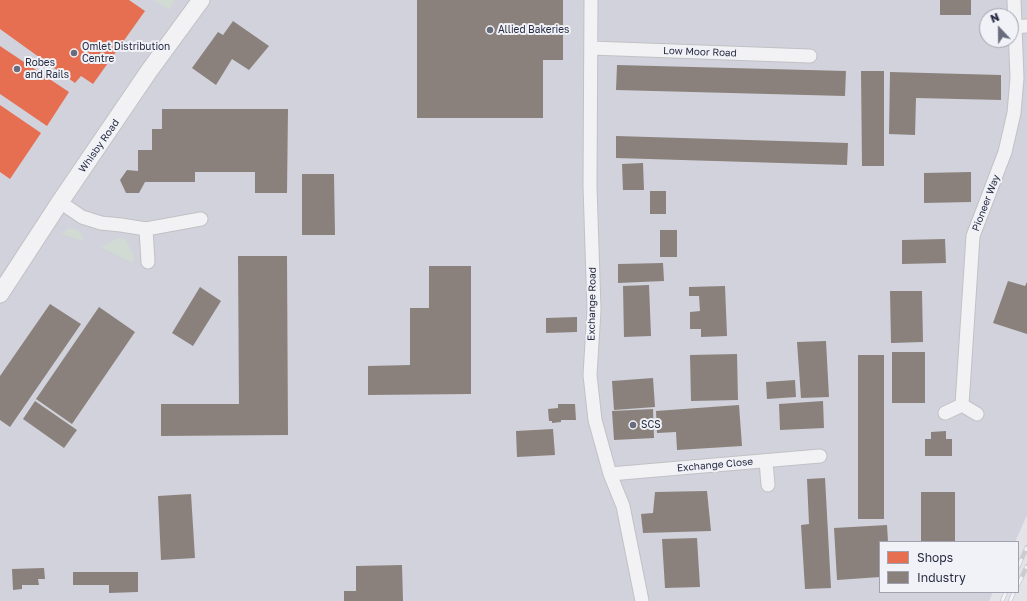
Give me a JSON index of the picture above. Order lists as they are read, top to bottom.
{
  "streets": {
    "street": [
      "Low Moor Road",
      "Whisby Road",
      "Pioneer Way",
      "Exchange Road",
      "Exchange Close"
    ]
  },
  "crossings": [
    ["Low Moor Road", "Exchange Road"],
    ["Exchange Road", "Exchange Close"]
  ],
  "places": [
    "Allied Bakeries",
    "Omlet Distribution Centre",
    "Robes and Rails",
    "SCS"
  ],
  "legend": ["Shops", "Industry"],
  "north": "top"
}
